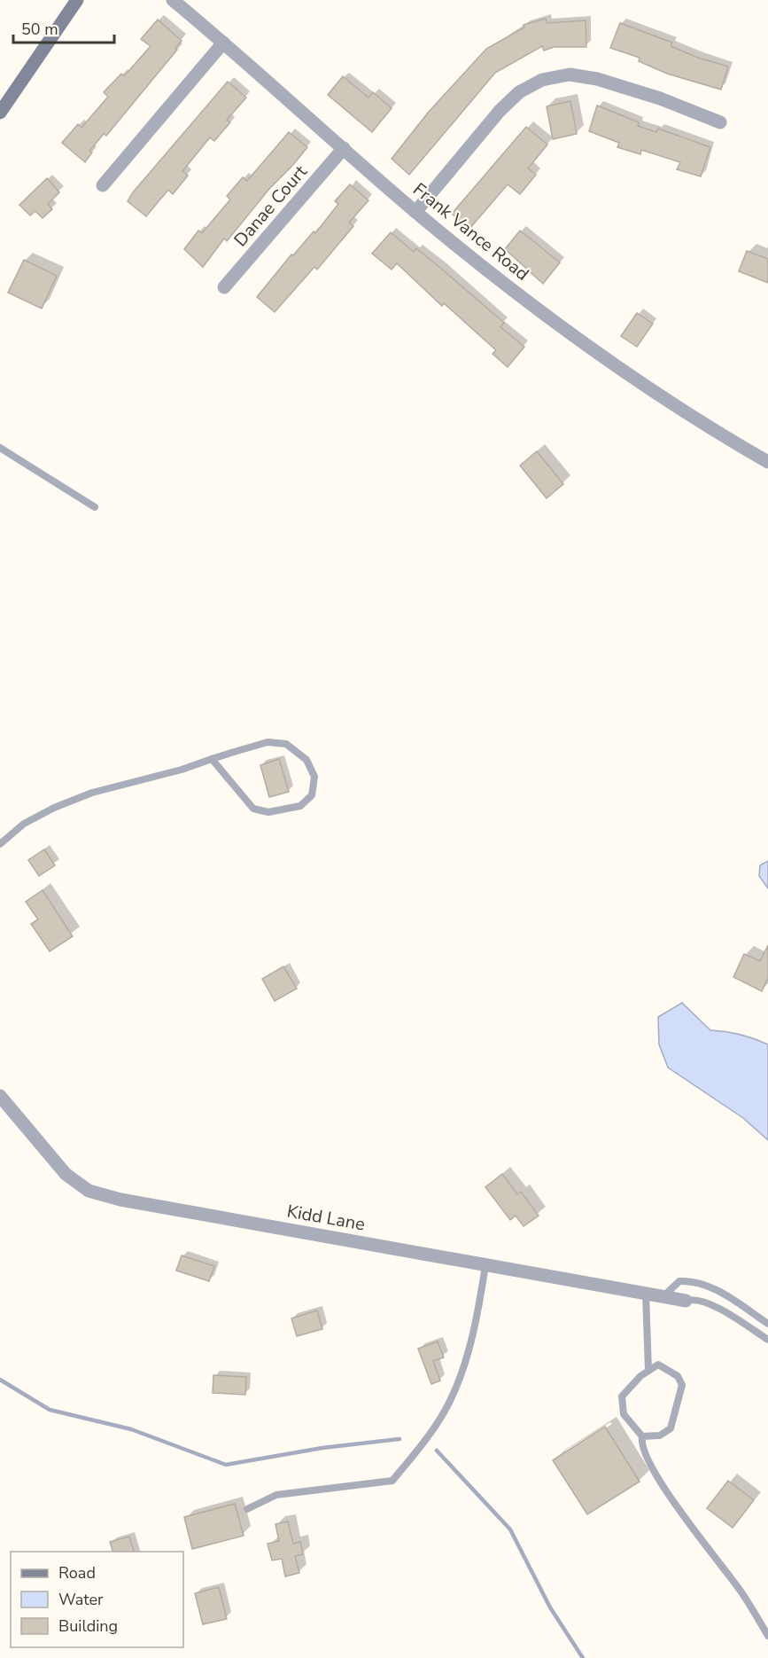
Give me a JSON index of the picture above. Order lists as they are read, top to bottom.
{
  "streets": {
    "street": ["Danae Court", "Frank Vance Road", "Kidd Lane"]
  },
  "crossings": [
    ["Danae Court", "Frank Vance Road"]
  ],
  "legend": ["Road", "Water", "Building"],
  "scale_bar": "50 m"
}
